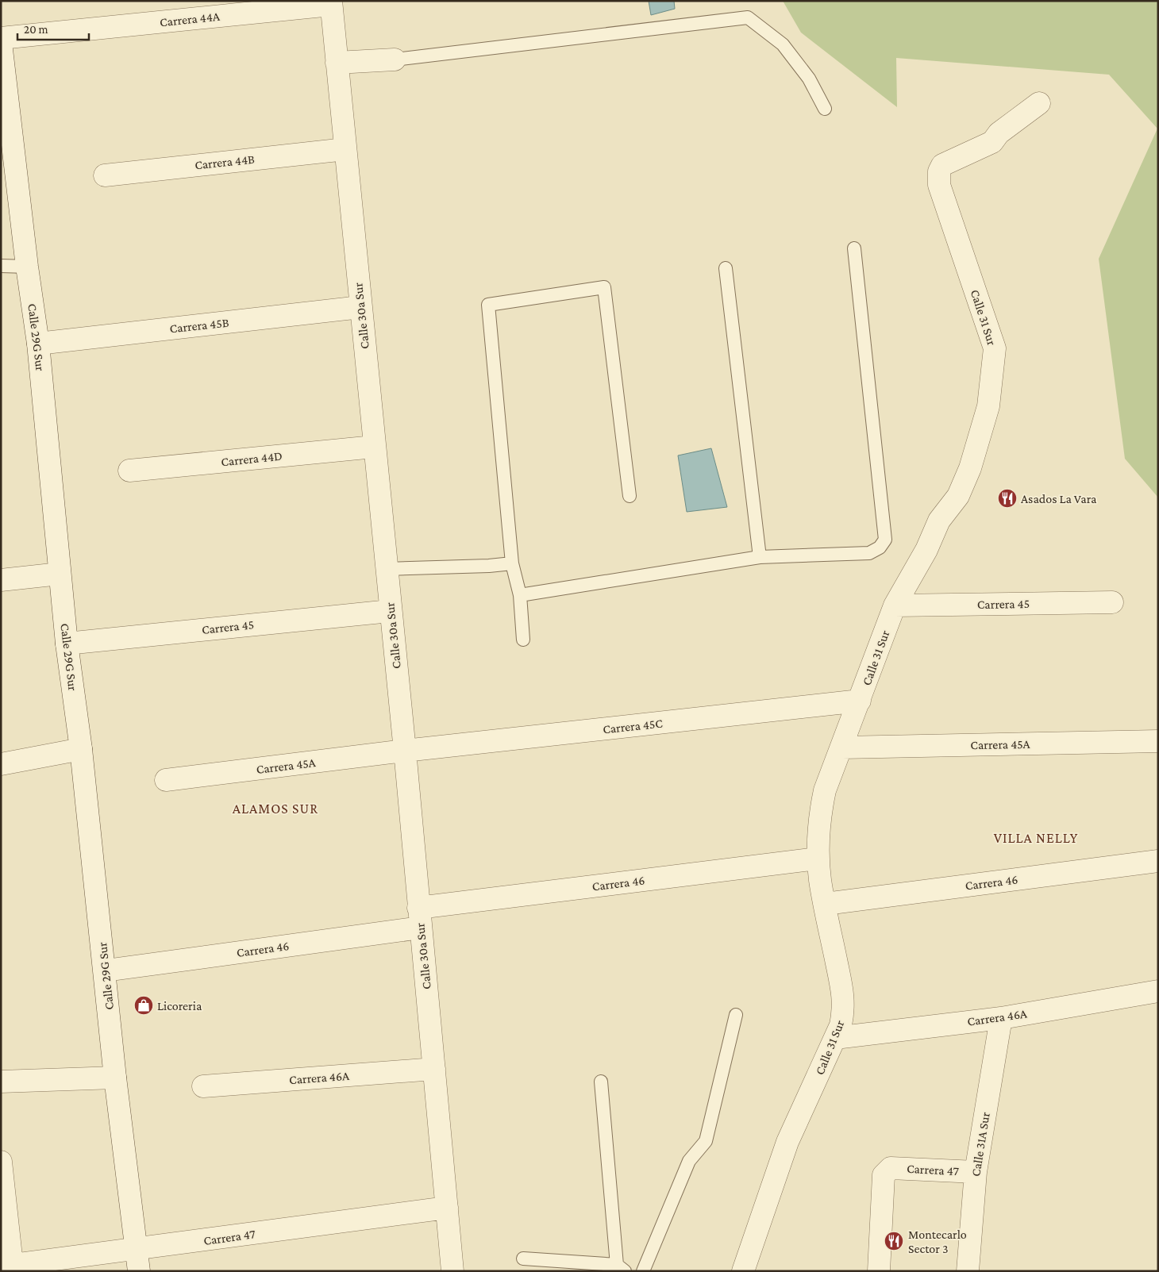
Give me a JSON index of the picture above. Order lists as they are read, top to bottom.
{
  "streets": {
    "street": [
      "Carrera 44A",
      "Carrera 44B",
      "Calle 30a Sur",
      "Calle 31 Sur",
      "Carrera 45B",
      "Calle 29G Sur",
      "Carrera 44D",
      "Carrera 45",
      "Carrera 45C",
      "Carrera 45A",
      "Carrera 46",
      "Carrera 46A",
      "Calle 31A Sur",
      "Carrera 47"
    ]
  },
  "crossings": [
    ["Carrera 44A", "Calle 30a Sur"],
    ["Carrera 44B", "Calle 30a Sur"],
    ["Calle 30a Sur", "Carrera 45B"],
    ["Calle 30a Sur", "Carrera 44D"],
    ["Calle 30a Sur", "Carrera 45"],
    ["Calle 30a Sur", "Carrera 45C"],
    ["Calle 30a Sur", "Carrera 45A"],
    ["Calle 30a Sur", "Carrera 46"],
    ["Calle 30a Sur", "Carrera 46A"],
    ["Calle 30a Sur", "Carrera 47"],
    ["Calle 31 Sur", "Carrera 45"],
    ["Calle 31 Sur", "Carrera 45C"],
    ["Calle 31 Sur", "Carrera 45A"],
    ["Calle 31 Sur", "Carrera 46"],
    ["Calle 31 Sur", "Carrera 46A"],
    ["Carrera 45B", "Calle 29G Sur"],
    ["Calle 29G Sur", "Carrera 45"],
    ["Calle 29G Sur", "Carrera 46"],
    ["Calle 29G Sur", "Carrera 47"],
    ["Carrera 45C", "Carrera 45A"],
    ["Carrera 46A", "Calle 31A Sur"],
    ["Calle 31A Sur", "Carrera 47"]
  ],
  "districts": ["ALAMOS SUR", "VILLA NELLY"],
  "places": {
    "restaurant": ["Asados La Vara", "Montecarlo Sector 3"],
    "shop": ["Licoreria"]
  },
  "scale_bar": "20 m"
}
